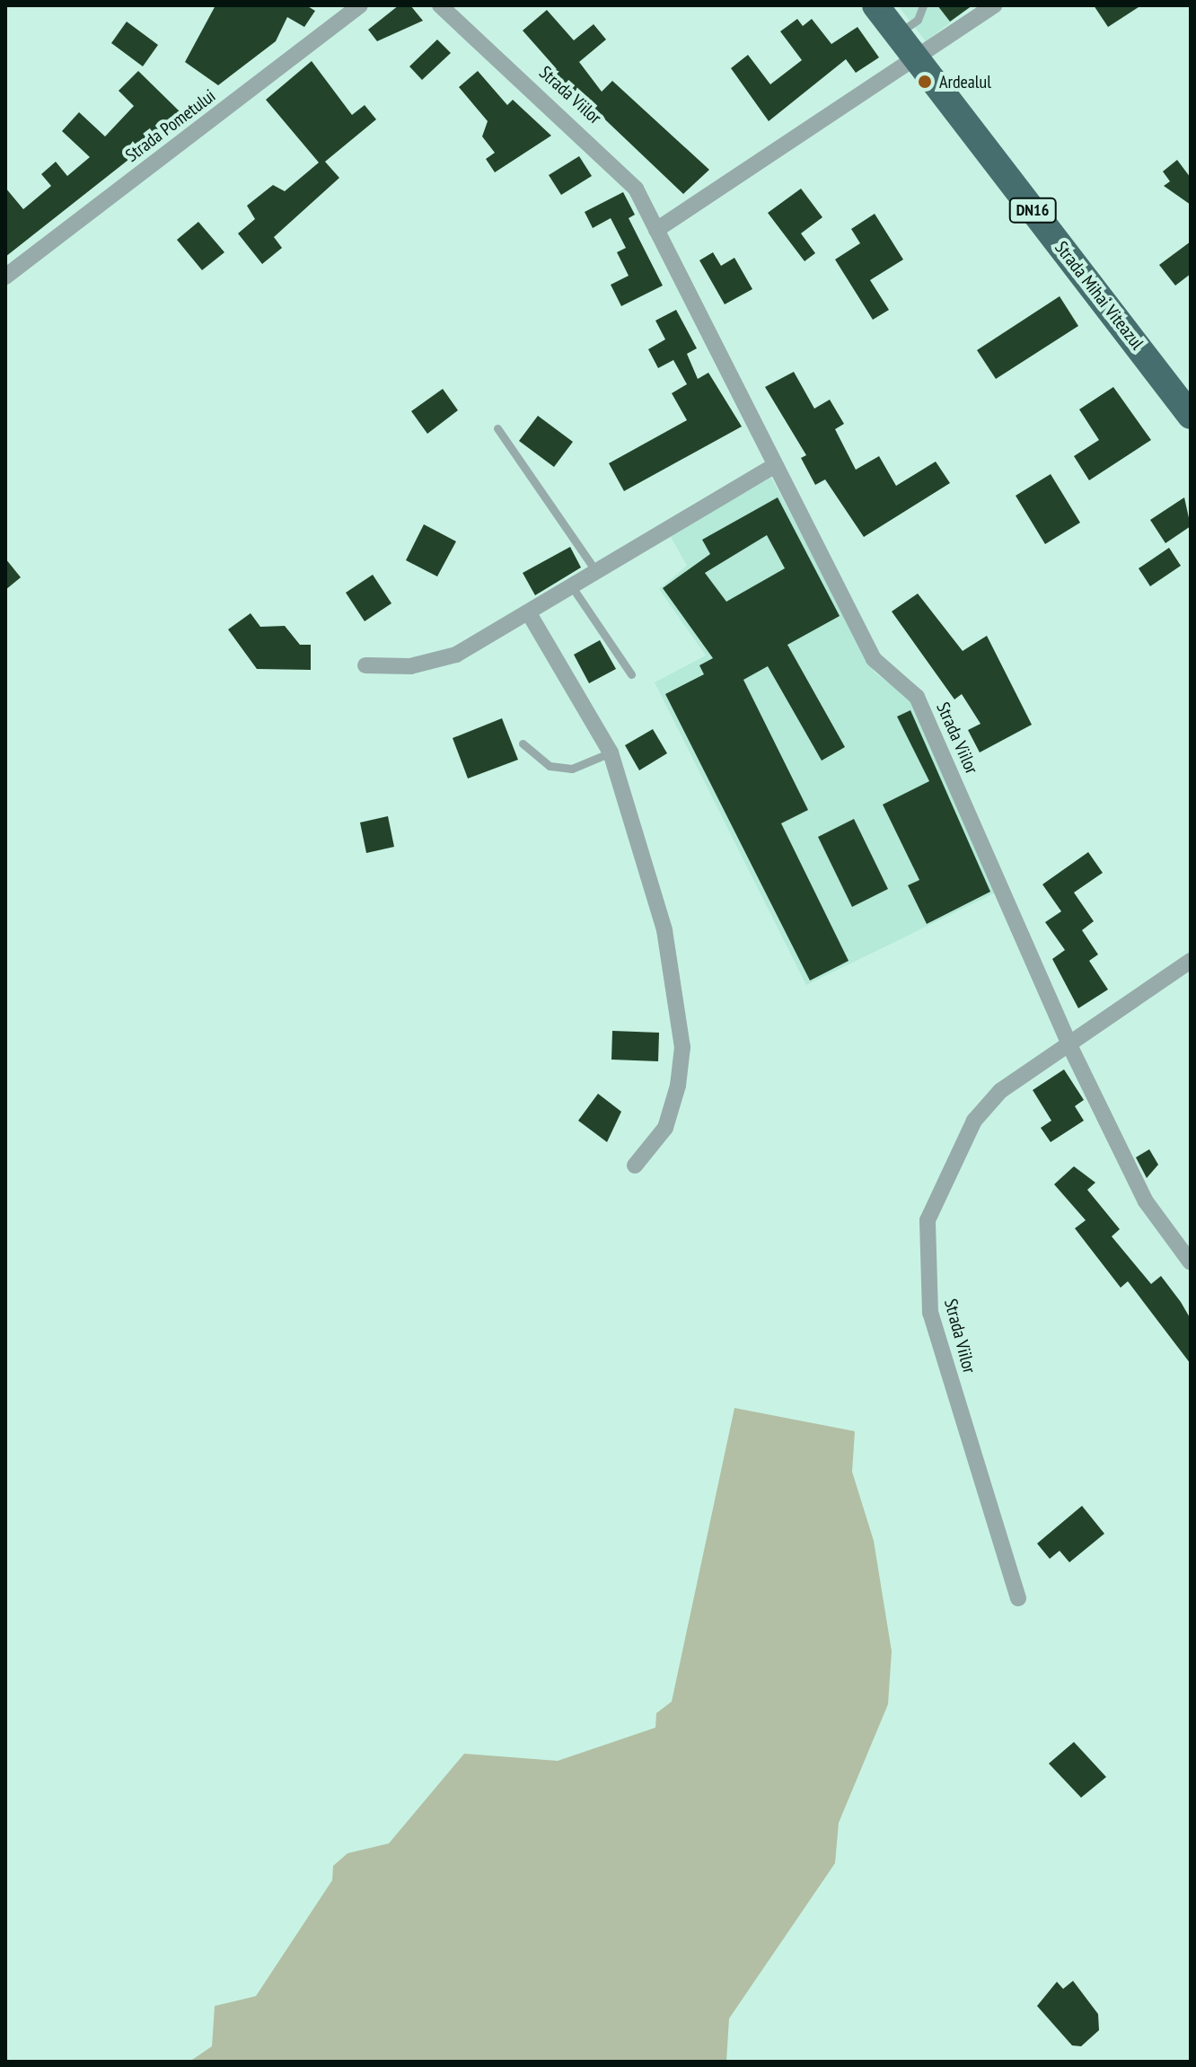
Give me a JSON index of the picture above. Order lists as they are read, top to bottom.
{
  "streets": {
    "highway": ["DN16", "Strada Mihai Viteazul"],
    "street": ["Strada Viilor", "Strada Pometului"]
  },
  "places": ["Ardealul"]
}
